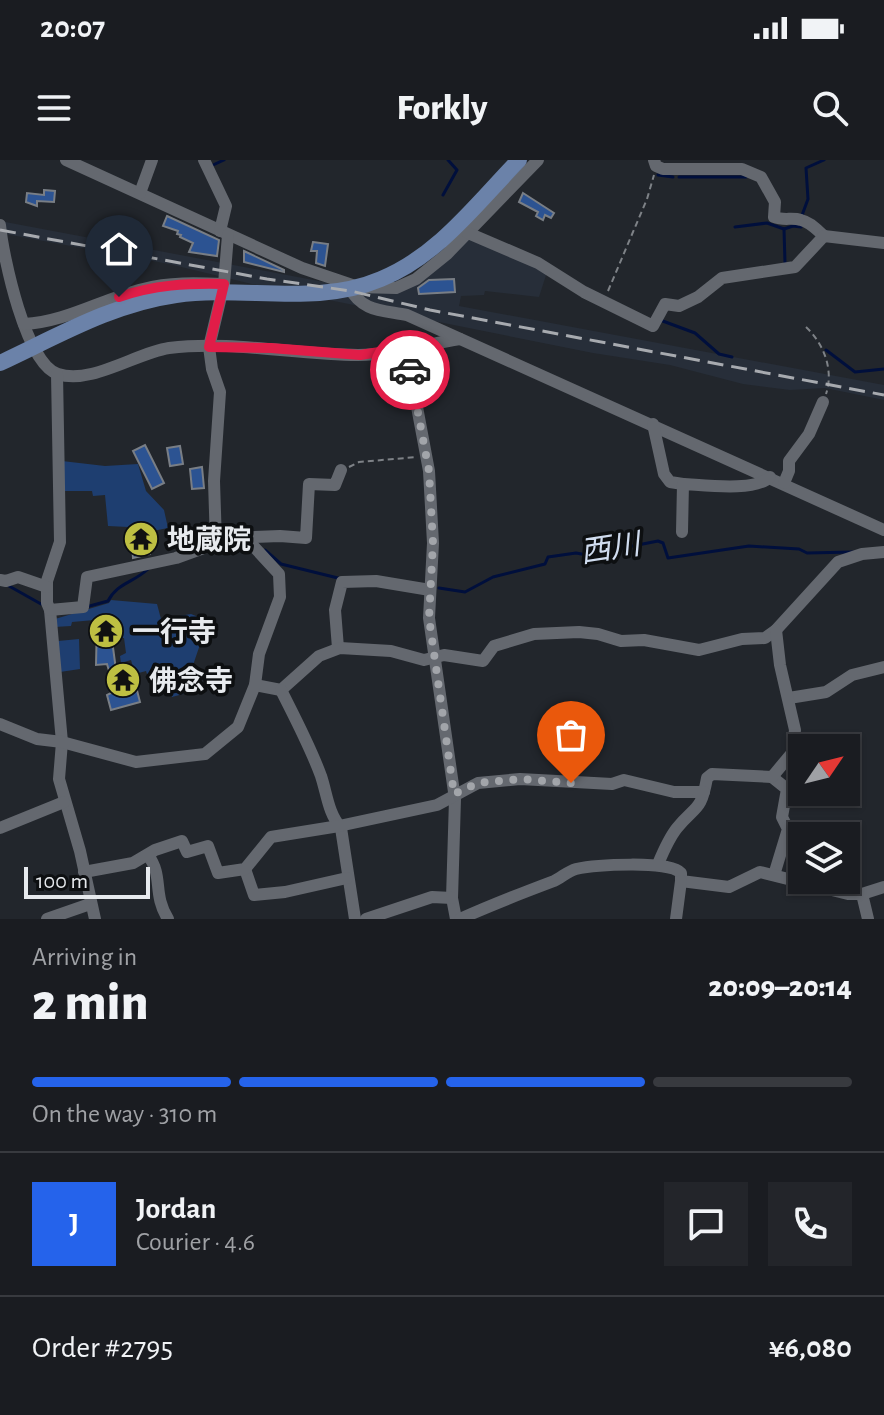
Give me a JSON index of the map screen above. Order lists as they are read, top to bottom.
{
  "water": ["西川"],
  "places": {
    "temple": ["地蔵院", "一行寺", "佛念寺"]
  },
  "scale_bar": "100 m",
  "north": "top right",
  "page": {
    "status": "20:07",
    "header": "Forkly",
    "scale": "100 m",
    "heading": ["2 min", "Arriving in", "20:09–20:14"],
    "panel": [
      "Jordan",
      "Courier · 4.6",
      "Order #2795",
      "¥6,080"
    ],
    "bar": "On the way · 310 m",
    "round": "J"
  }
}
